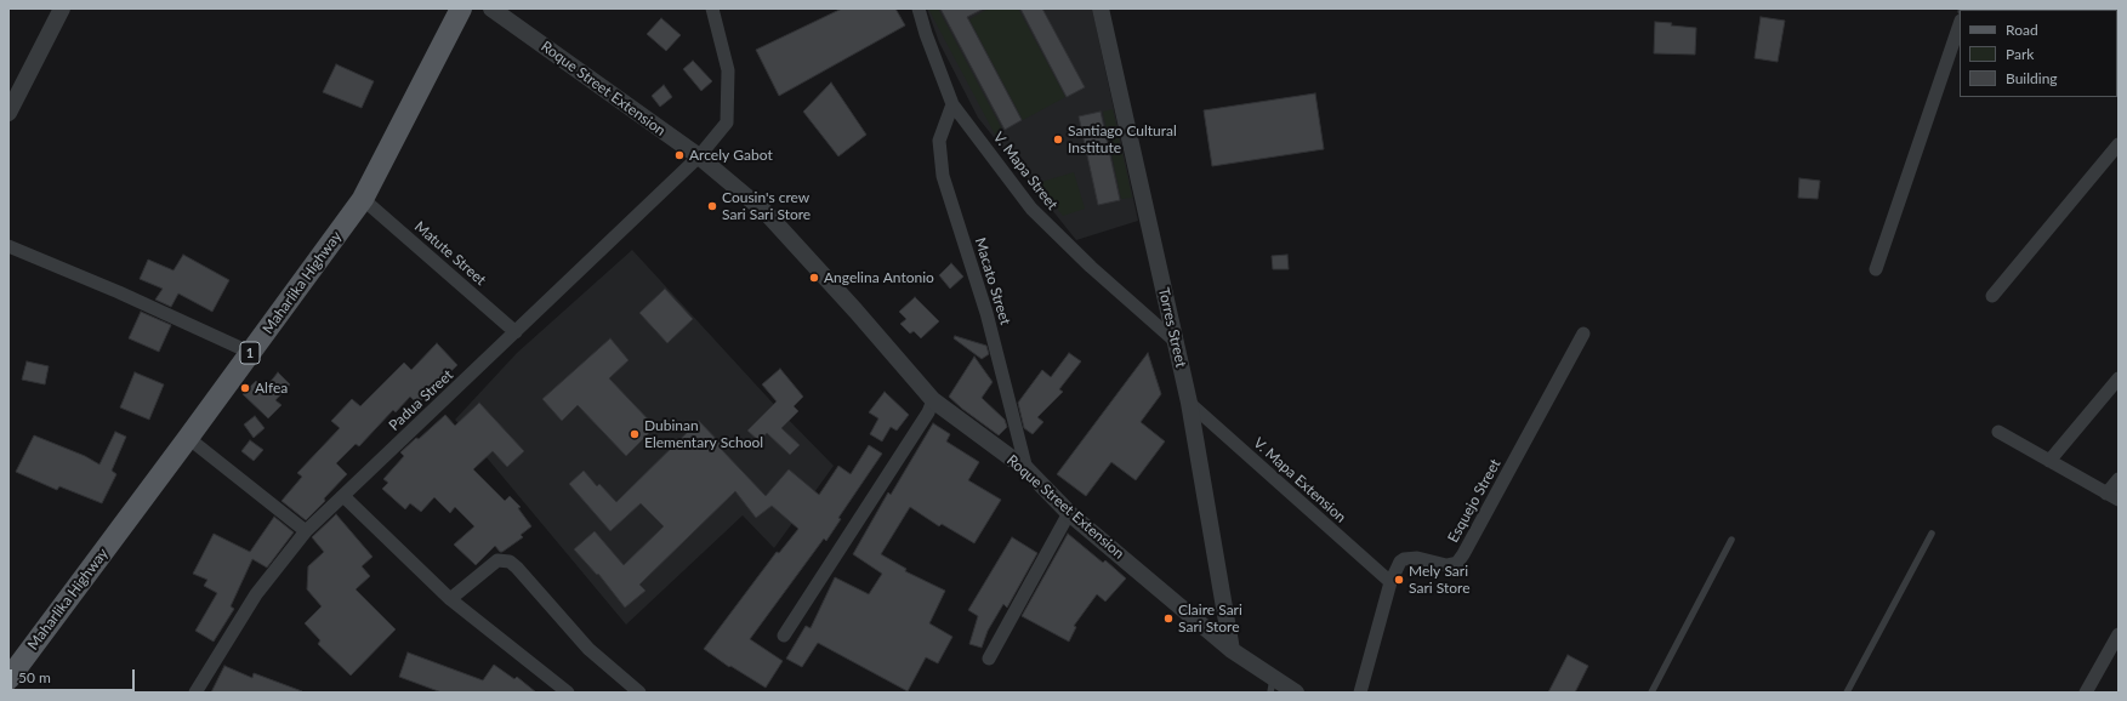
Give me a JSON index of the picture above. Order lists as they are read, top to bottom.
{
  "streets": {
    "main road": ["Maharlika Highway", "1"],
    "street": [
      "Roque Street Extension",
      "V. Mapa Street",
      "Matute Street",
      "Macato Street",
      "Torres Street",
      "Padua Street",
      "V. Mapa Extension",
      "Esquejo Street"
    ]
  },
  "crossings": [
    ["Roque Street Extension", "Macato Street"],
    ["Roque Street Extension", "Torres Street"],
    ["Roque Street Extension", "Padua Street"],
    ["V. Mapa Street", "Macato Street"],
    ["V. Mapa Street", "Torres Street"],
    ["Matute Street", "Maharlika Highway"],
    ["Matute Street", "Padua Street"],
    ["Torres Street", "V. Mapa Extension"],
    ["V. Mapa Extension", "Esquejo Street"]
  ],
  "places": [
    "Santiago Cultural Institute",
    "Arcely Gabot",
    "Cousin's crew Sari Sari Store",
    "Angelina Antonio",
    "Alfea",
    "Dubinan Elementary School",
    "Mely Sari Sari Store",
    "Claire Sari Sari Store"
  ],
  "legend": ["Road", "Park", "Building"],
  "scale_bar": "50 m"
}
